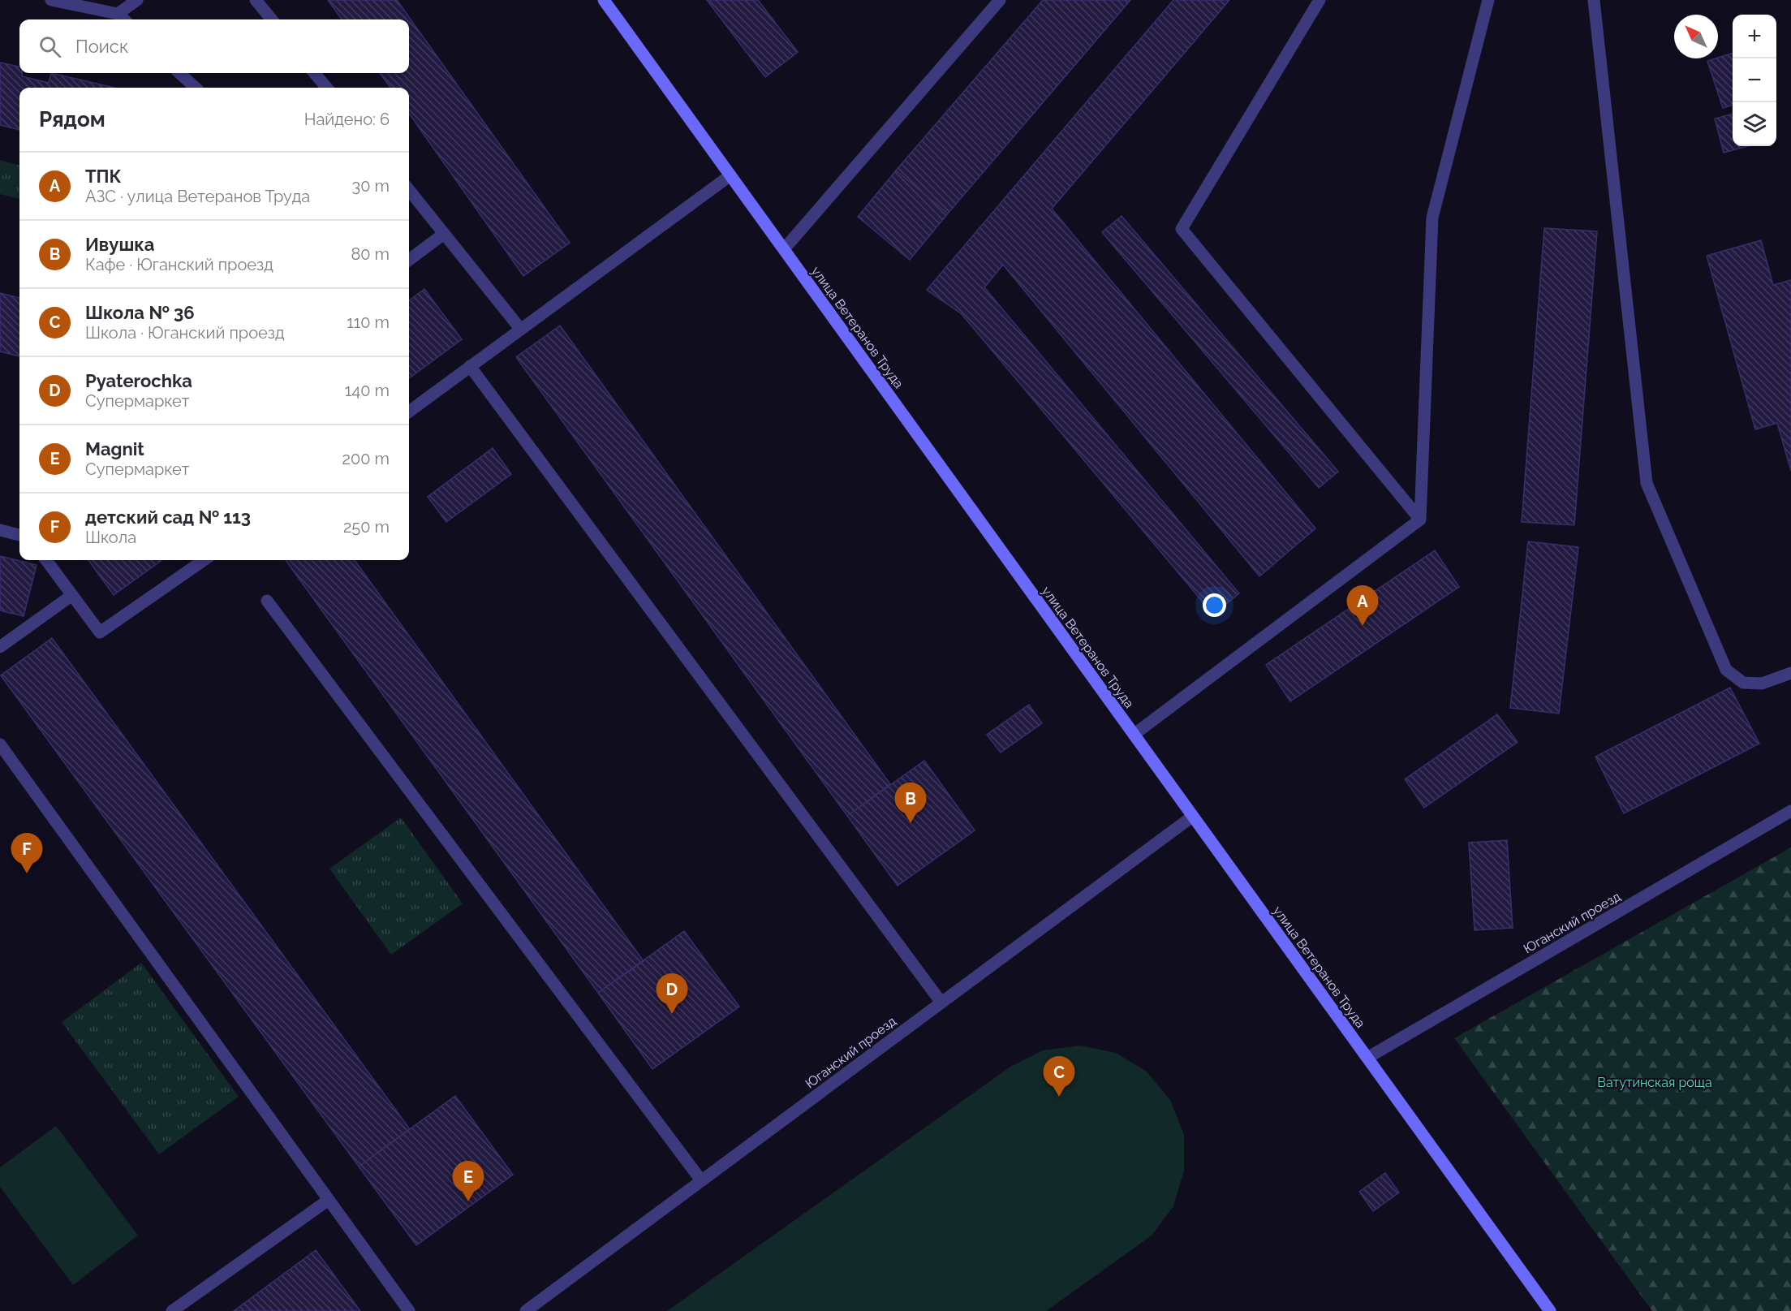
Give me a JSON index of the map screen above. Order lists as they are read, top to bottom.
{
  "streets": {
    "main road": ["улица Ветеранов Труда"],
    "street": ["Юганский проезд"]
  },
  "crossings": [
    ["улица Ветеранов Труда", "Юганский проезд"]
  ],
  "parks": ["Ватутинская роща"],
  "north": "top left",
  "page": {
    "map_buttons": ["+", "−"],
    "search": "Поиск",
    "heading": ["Рядом", "Найдено: 6"],
    "list": [
      {
        "mark": "A",
        "name": "ТПК",
        "note": "АЗС · улица Ветеранов Труда",
        "value": "30 m"
      },
      {
        "mark": "B",
        "name": "Ивушка",
        "note": "Кафе · Юганский проезд",
        "value": "80 m"
      },
      {
        "mark": "C",
        "name": "Школа № 36",
        "note": "Школа · Юганский проезд",
        "value": "110 m"
      },
      {
        "mark": "D",
        "name": "Pyaterochka",
        "note": "Супермаркет",
        "value": "140 m"
      },
      {
        "mark": "E",
        "name": "Magnit",
        "note": "Супермаркет",
        "value": "200 m"
      },
      {
        "mark": "F",
        "name": "детский сад № 113",
        "note": "Школа",
        "value": "250 m"
      }
    ],
    "pins": [
      "A",
      "B",
      "F",
      "D",
      "C",
      "E"
    ]
  }
}
